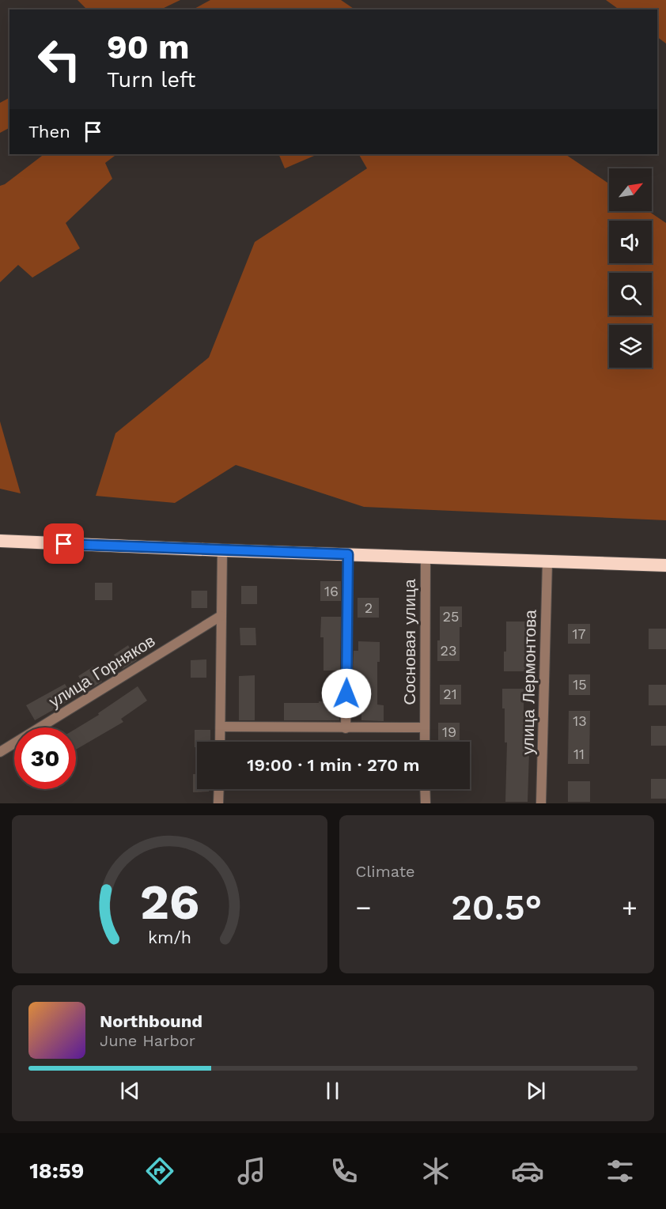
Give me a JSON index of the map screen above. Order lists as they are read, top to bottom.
{
  "streets": {
    "street": ["Сосновая улица", "улица Горняков", "улица Лермонтова"]
  },
  "house_numbers": [
    "16",
    "2",
    "25",
    "17",
    "23",
    "15",
    "21",
    "13",
    "19",
    "11"
  ],
  "north": "top right",
  "page": {
    "turn": ["90 m", "Turn left"],
    "then": "Then",
    "limit": "30",
    "trip": "19:00 · 1 min · 270 m",
    "tile": "Climate",
    "heat": ["−", "20.5°", "+"],
    "song": ["Northbound", "June Harbor"],
    "tabs": "18:59",
    "gauge": ["26", "km/h"]
  }
}
